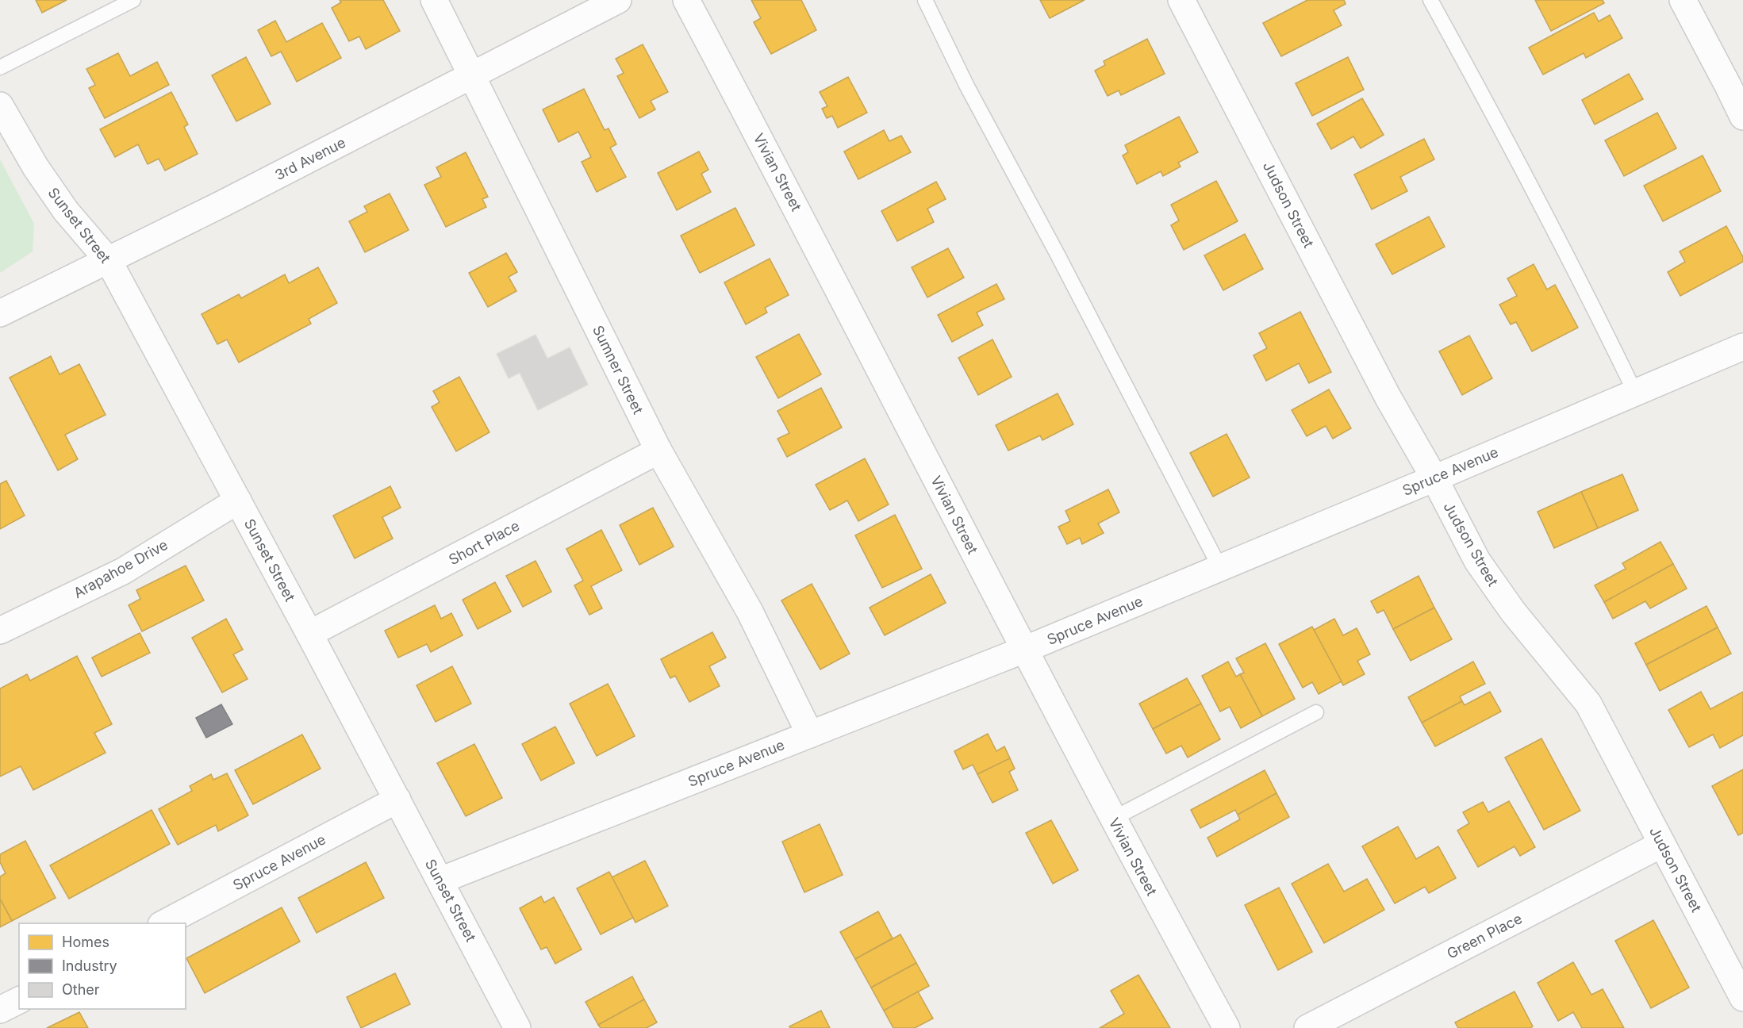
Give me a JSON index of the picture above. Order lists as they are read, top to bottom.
{
  "streets": {
    "street": [
      "3rd Avenue",
      "Vivian Street",
      "Judson Street",
      "Sunset Street",
      "Sumner Street",
      "Spruce Avenue",
      "Short Place",
      "Arapahoe Drive",
      "Green Place"
    ]
  },
  "crossings": [
    ["3rd Avenue", "Sunset Street"],
    ["3rd Avenue", "Sumner Street"],
    ["Vivian Street", "Spruce Avenue"],
    ["Judson Street", "Spruce Avenue"],
    ["Judson Street", "Green Place"],
    ["Sunset Street", "Spruce Avenue"],
    ["Sunset Street", "Short Place"],
    ["Sunset Street", "Arapahoe Drive"],
    ["Sumner Street", "Spruce Avenue"],
    ["Sumner Street", "Short Place"]
  ],
  "legend": ["Homes", "Industry", "Other"]
}
